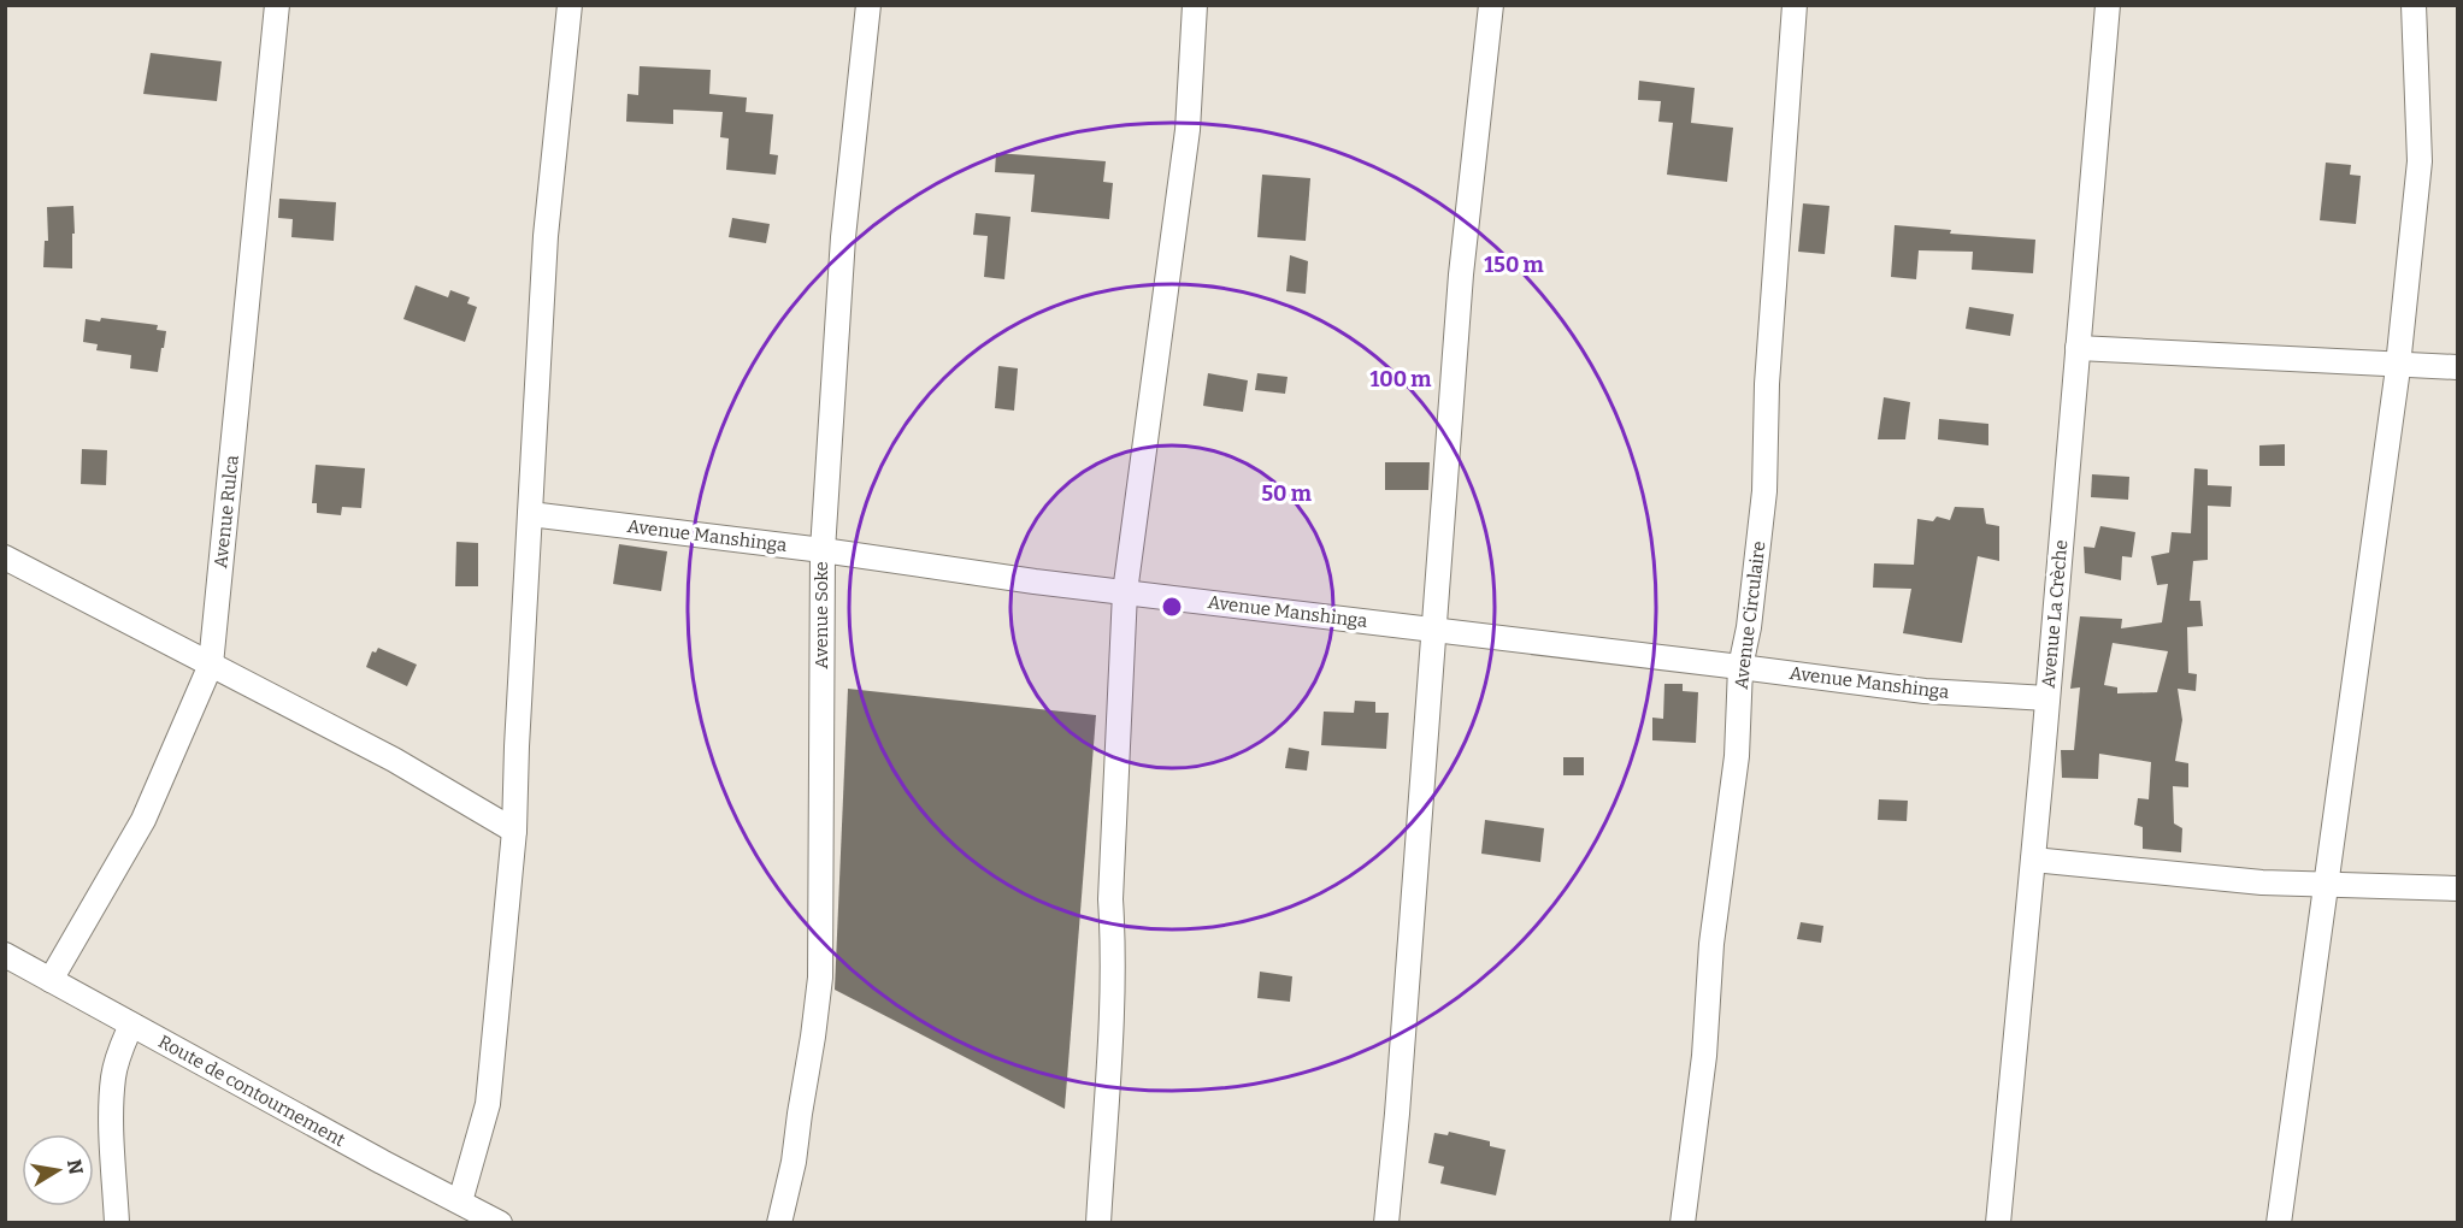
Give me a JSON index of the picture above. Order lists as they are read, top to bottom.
{
  "streets": {
    "street": [
      "Avenue Rulca",
      "Avenue Manshinga",
      "Avenue La Crèche",
      "Avenue Soke",
      "Avenue Circulaire",
      "Route de contournement"
    ]
  },
  "crossings": [
    ["Avenue Rulca", "Route de contournement"],
    ["Avenue Manshinga", "Avenue La Crèche"],
    ["Avenue Manshinga", "Avenue Soke"],
    ["Avenue Manshinga", "Avenue Circulaire"]
  ],
  "north": "right",
  "rings": ["150 m", "100 m", "50 m"]
}
